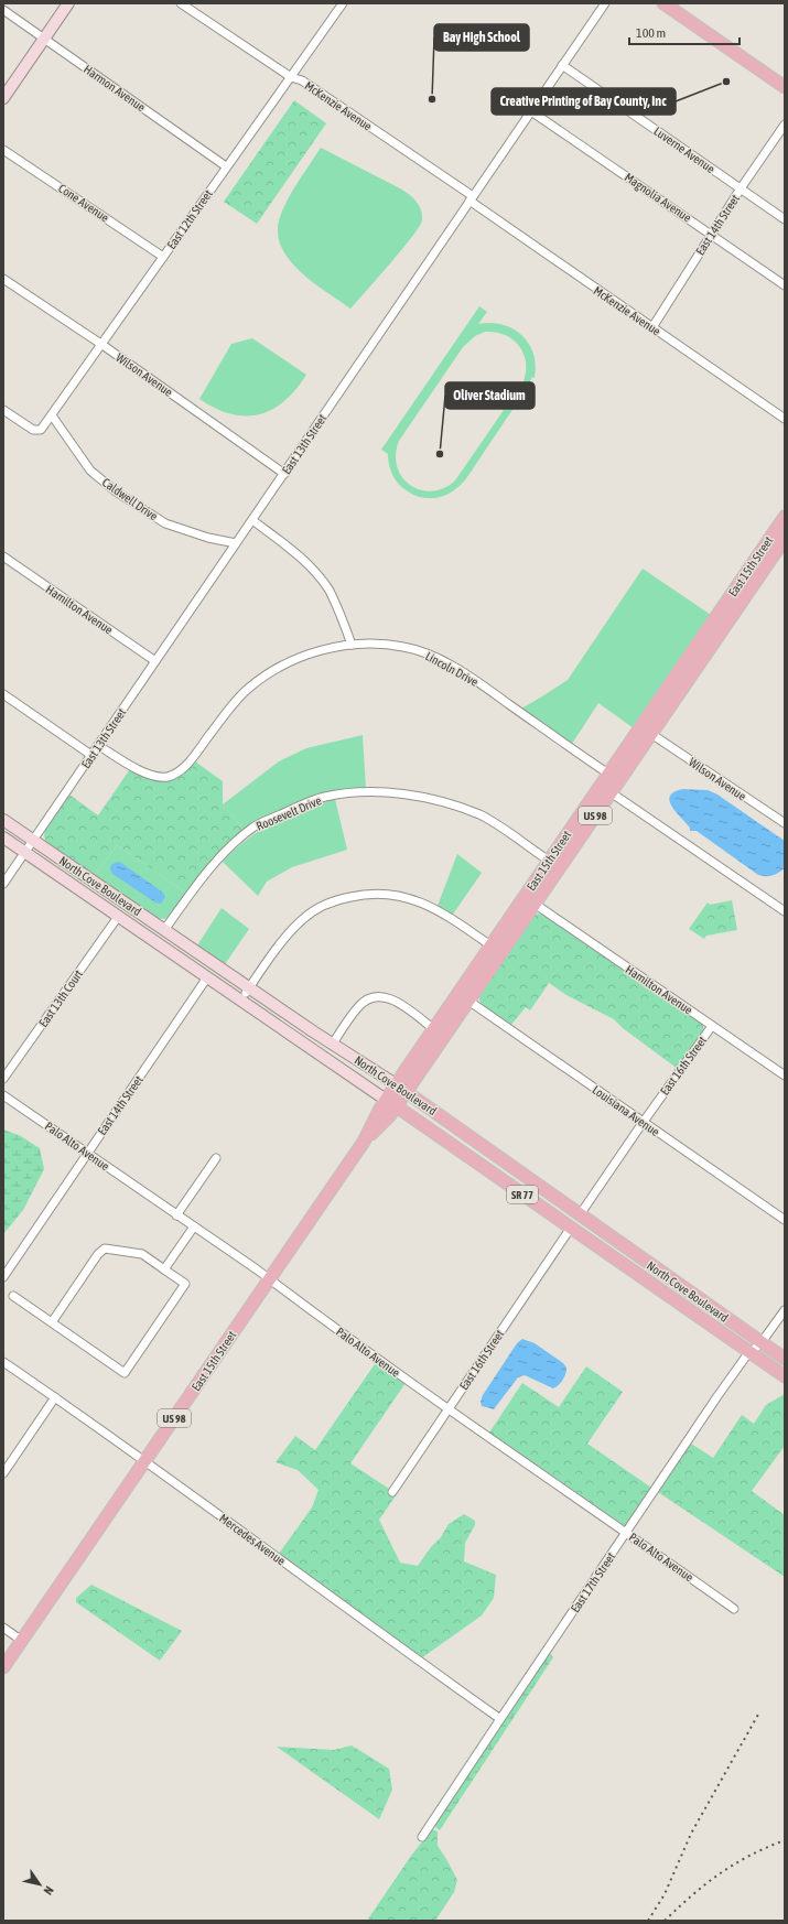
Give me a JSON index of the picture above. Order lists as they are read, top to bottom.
{
  "streets": {
    "main road": [
      "East 15th Street",
      "US 98",
      "North Cove Boulevard",
      "SR 77"
    ],
    "street": [
      "Harmon Avenue",
      "McKenzie Avenue",
      "Luverne Avenue",
      "Magnolia Avenue",
      "Cone Avenue",
      "East 12th Street",
      "East 14th Street",
      "Wilson Avenue",
      "East 13th Street",
      "Caldwell Drive",
      "Hamilton Avenue",
      "Lincoln Drive",
      "Roosevelt Drive",
      "East 13th Court",
      "East 16th Street",
      "Louisiana Avenue",
      "Palo Alto Avenue",
      "Mercedes Avenue",
      "East 17th Street"
    ]
  },
  "crossings": [
    ["Harmon Avenue", "East 12th Street"],
    ["McKenzie Avenue", "East 12th Street"],
    ["McKenzie Avenue", "East 14th Street"],
    ["McKenzie Avenue", "East 13th Street"],
    ["Luverne Avenue", "East 14th Street"],
    ["Luverne Avenue", "East 13th Street"],
    ["Magnolia Avenue", "East 14th Street"],
    ["Magnolia Avenue", "East 13th Street"],
    ["Cone Avenue", "East 12th Street"],
    ["East 12th Street", "Wilson Avenue"],
    ["East 12th Street", "Caldwell Drive"],
    ["East 14th Street", "North Cove Boulevard"],
    ["East 14th Street", "Palo Alto Avenue"],
    ["Wilson Avenue", "East 13th Street"],
    ["Wilson Avenue", "East 15th Street"],
    ["East 13th Street", "Caldwell Drive"],
    ["East 13th Street", "Hamilton Avenue"],
    ["East 13th Street", "Lincoln Drive"],
    ["East 13th Street", "North Cove Boulevard"],
    ["East 15th Street", "Hamilton Avenue"],
    ["East 15th Street", "Lincoln Drive"],
    ["East 15th Street", "Roosevelt Drive"],
    ["East 15th Street", "North Cove Boulevard"],
    ["East 15th Street", "Louisiana Avenue"],
    ["East 15th Street", "Palo Alto Avenue"],
    ["East 15th Street", "Mercedes Avenue"],
    ["Hamilton Avenue", "East 16th Street"],
    ["Roosevelt Drive", "North Cove Boulevard"],
    ["North Cove Boulevard", "East 13th Court"],
    ["North Cove Boulevard", "East 16th Street"],
    ["North Cove Boulevard", "East 17th Street"],
    ["East 16th Street", "Louisiana Avenue"],
    ["East 16th Street", "Palo Alto Avenue"],
    ["Palo Alto Avenue", "East 17th Street"],
    ["Mercedes Avenue", "East 17th Street"]
  ],
  "places": ["Creative Printing of Bay County, Inc", "Bay High School", "Oliver Stadium"],
  "scale_bar": "100 m",
  "north": "bottom right"
}
